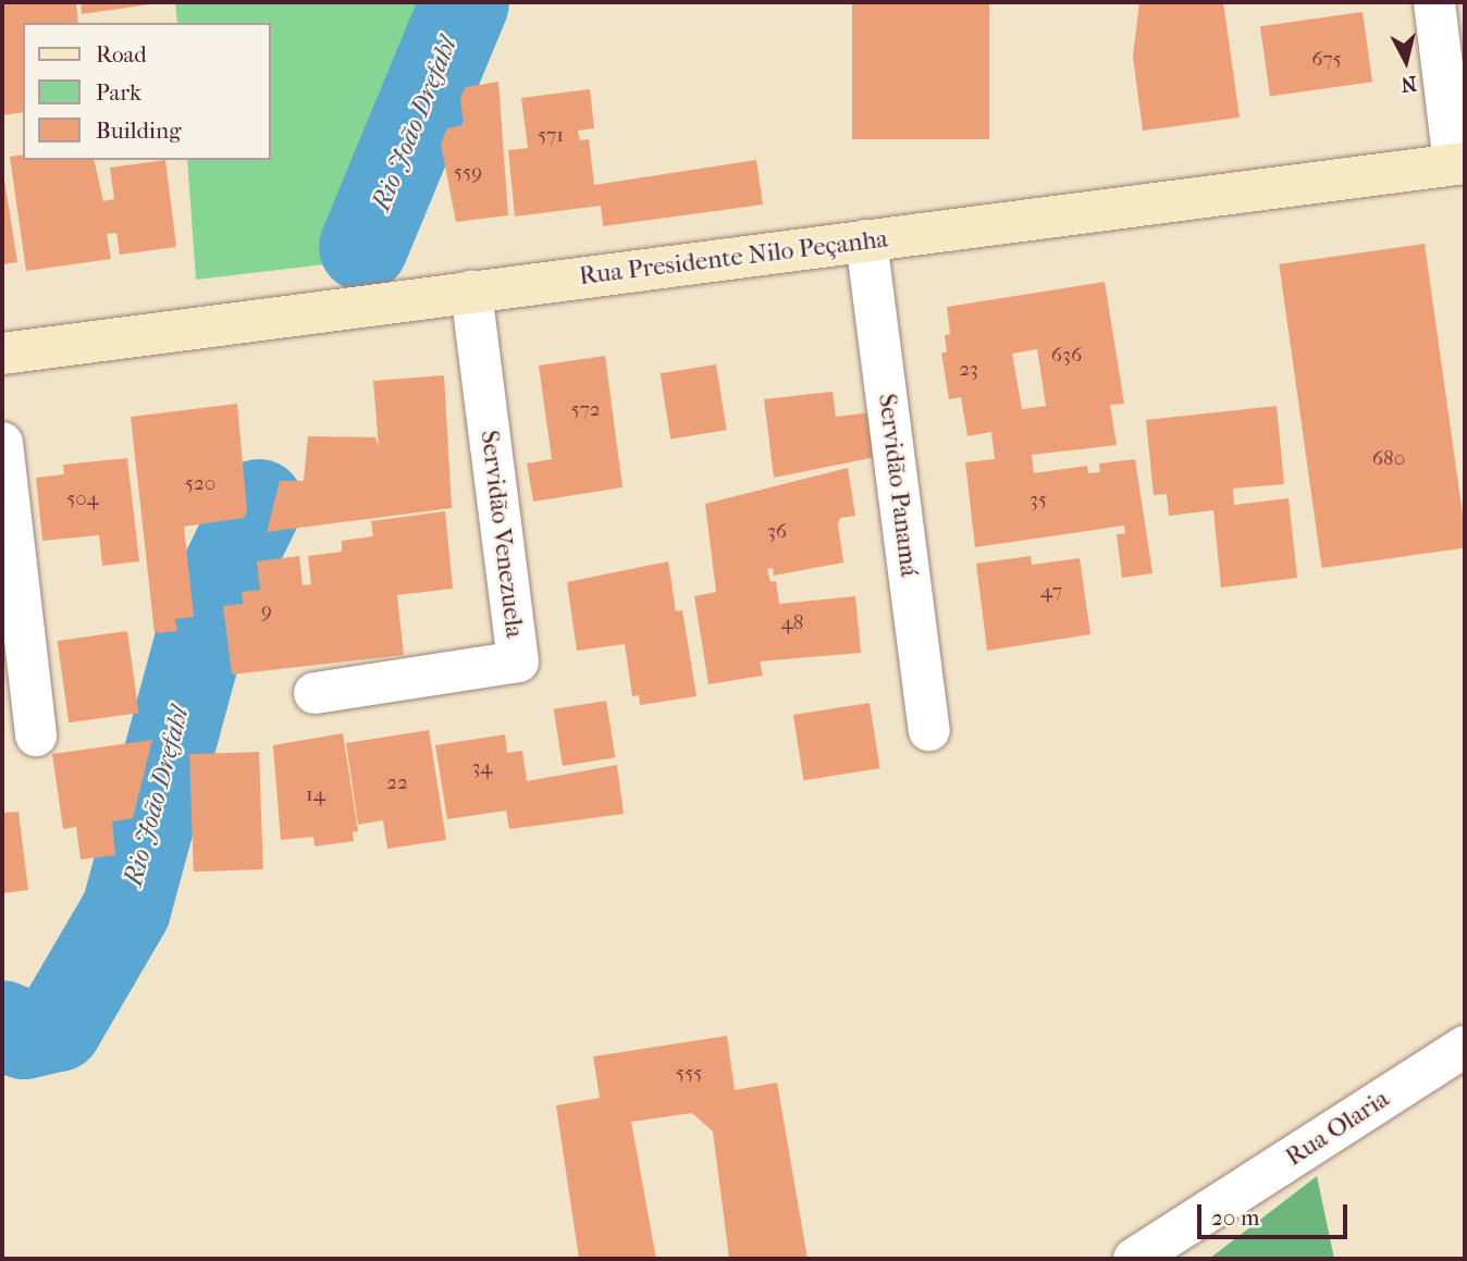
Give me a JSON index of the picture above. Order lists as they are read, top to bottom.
{
  "streets": {
    "street": [
      "Rua Presidente Nilo Peçanha",
      "Servidão Panamá",
      "Servidão Venezuela",
      "Rua Olaria"
    ]
  },
  "crossings": [
    ["Rua Presidente Nilo Peçanha", "Servidão Panamá"],
    ["Rua Presidente Nilo Peçanha", "Servidão Venezuela"]
  ],
  "water": ["Rio João Drefahl"],
  "house_numbers": [
    "675",
    "571",
    "559",
    "636",
    "23",
    "572",
    "680",
    "520",
    "504",
    "35",
    "36",
    "47",
    "9",
    "48",
    "34",
    "22",
    "14",
    "555"
  ],
  "legend": ["Road", "Park", "Building"],
  "scale_bar": "20 m",
  "north": "bottom"
}
